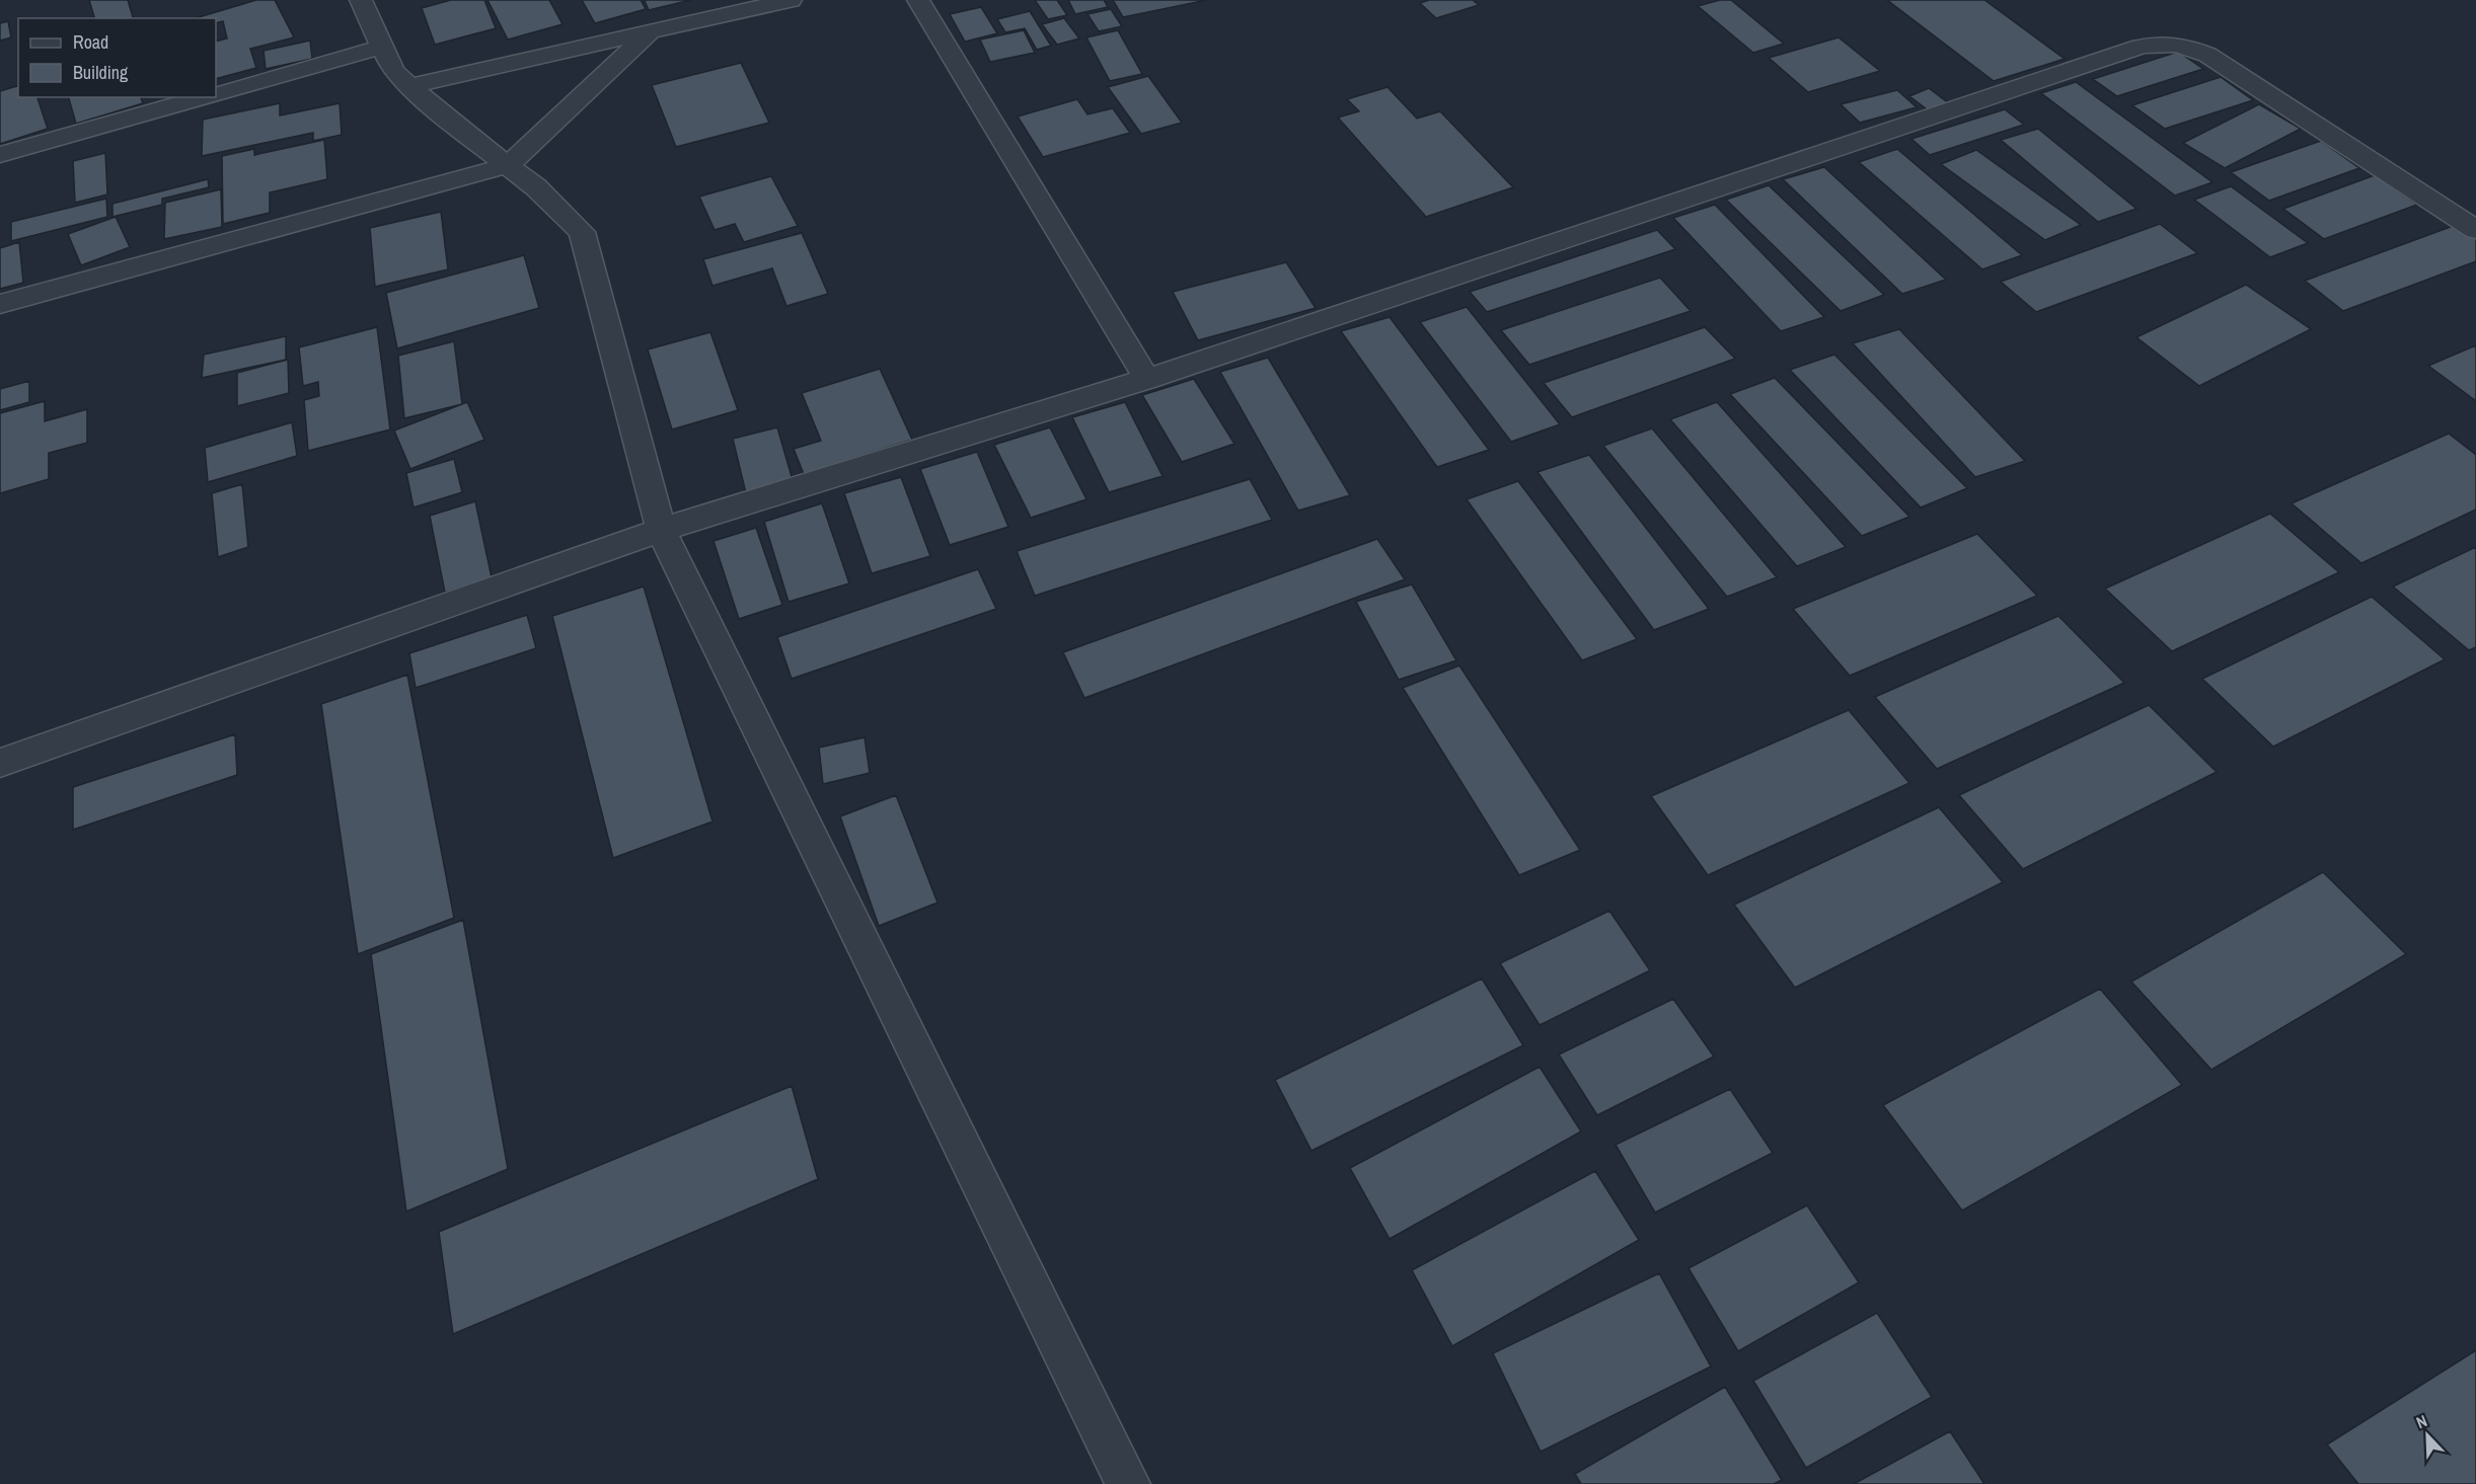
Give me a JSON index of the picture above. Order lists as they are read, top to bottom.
{
  "legend": ["Road", "Building"],
  "north": "top left"
}
